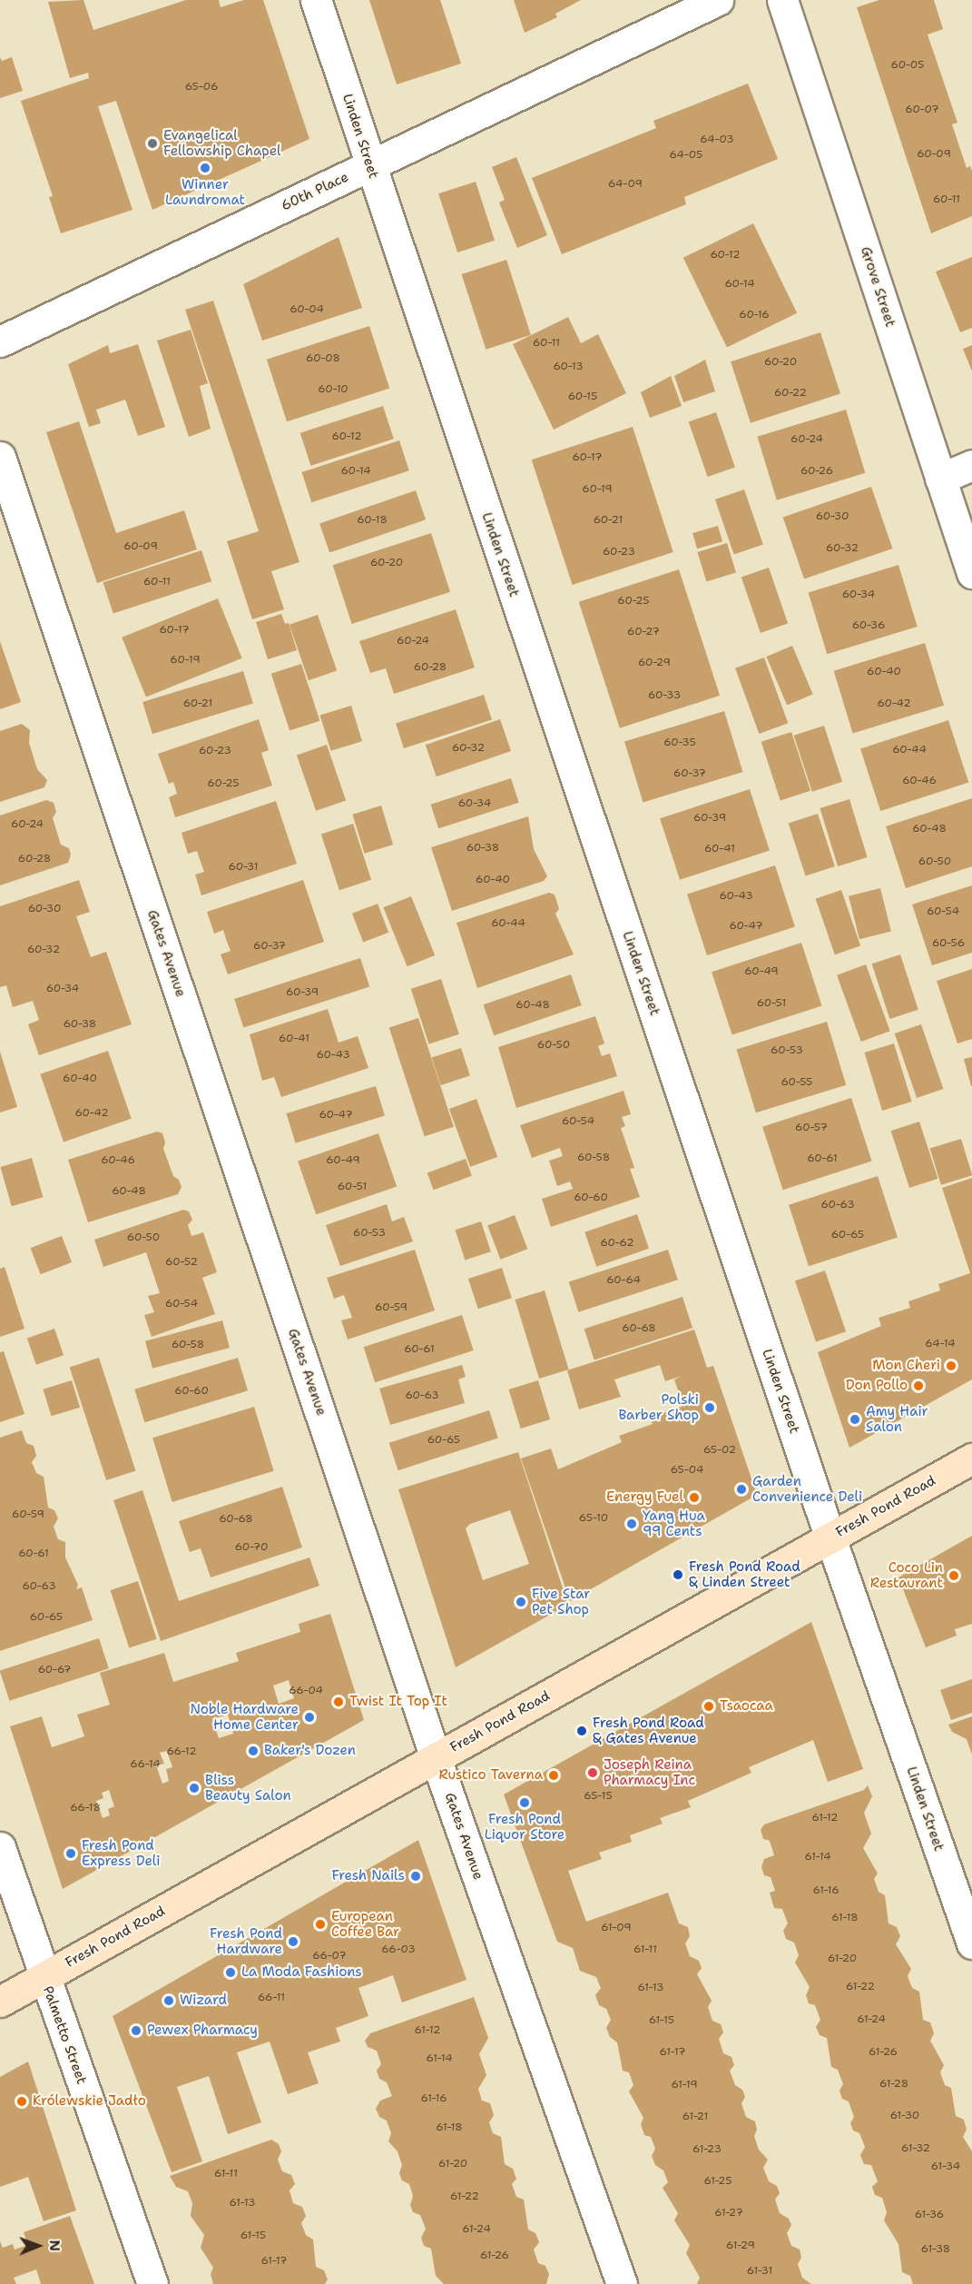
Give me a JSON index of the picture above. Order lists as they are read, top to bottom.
{
  "streets": {
    "main road": ["Fresh Pond Road"],
    "street": [
      "Linden Street",
      "60th Place",
      "Grove Street",
      "Gates Avenue",
      "Palmetto Street"
    ]
  },
  "crossings": [
    ["Linden Street", "60th Place"],
    ["Linden Street", "Fresh Pond Road"],
    ["Gates Avenue", "Fresh Pond Road"],
    ["Fresh Pond Road", "Palmetto Street"]
  ],
  "places": [
    "Evangelical Fellowship Chapel",
    "Winner Laundromat",
    "Mon Cheri",
    "Don Pollo",
    "Polski Barber Shop",
    "Amy Hair Salon",
    "Garden Convenience Deli",
    "Energy Fuel",
    "Yang Hua 99 Cents",
    "Fresh Pond Road & Linden Street",
    "Coco Lin Restaurant",
    "Five Star Pet Shop",
    "Twist It Top It",
    "Tsaocaa",
    "Noble Hardware Home Center",
    "Fresh Pond Road & Gates Avenue",
    "Baker's Dozen",
    "Joseph Reina Pharmacy Inc",
    "Rustico Taverna",
    "Bliss Beauty Salon",
    "Fresh Pond Liquor Store",
    "Fresh Pond Express Deli",
    "Fresh Nails",
    "European Coffee Bar",
    "Fresh Pond Hardware",
    "La Moda Fashions",
    "Wizard",
    "Pewex Pharmacy",
    "Królewskie Jadło"
  ],
  "house_numbers": [
    "60-05",
    "65-06",
    "60-07",
    "64-03",
    "60-09",
    "64-05",
    "64-09",
    "60-11",
    "60-12",
    "60-14",
    "60-04",
    "60-16",
    "60-11",
    "60-08",
    "60-20",
    "60-13",
    "60-10",
    "60-22",
    "60-15",
    "60-12",
    "60-24",
    "60-17",
    "60-14",
    "60-26",
    "60-19",
    "60-30",
    "60-18",
    "60-21",
    "60-09",
    "60-32",
    "60-23",
    "60-20",
    "60-11",
    "60-34",
    "60-25",
    "60-36",
    "60-17",
    "60-27",
    "60-24",
    "60-19",
    "60-29",
    "60-28",
    "60-40",
    "60-33",
    "60-21",
    "60-42",
    "60-35",
    "60-32",
    "60-44",
    "60-23",
    "60-37",
    "60-46",
    "60-25",
    "60-34",
    "60-39",
    "60-24",
    "60-48",
    "60-38",
    "60-41",
    "60-28",
    "60-50",
    "60-31",
    "60-40",
    "60-43",
    "60-30",
    "60-54",
    "60-44",
    "60-47",
    "60-56",
    "60-37",
    "60-32",
    "60-49",
    "60-34",
    "60-39",
    "60-51",
    "60-48",
    "60-38",
    "60-41",
    "60-50",
    "60-53",
    "60-43",
    "60-40",
    "60-55",
    "60-42",
    "60-47",
    "60-54",
    "60-57",
    "60-58",
    "60-61",
    "60-46",
    "60-49",
    "60-51",
    "60-48",
    "60-60",
    "60-63",
    "60-53",
    "60-65",
    "60-50",
    "60-62",
    "60-52",
    "60-64",
    "60-54",
    "60-59",
    "60-68",
    "64-14",
    "60-58",
    "60-61",
    "60-60",
    "60-63",
    "60-65",
    "65-02",
    "65-04",
    "60-59",
    "65-10",
    "60-68",
    "60-70",
    "60-61",
    "60-63",
    "60-65",
    "60-67",
    "66-04",
    "66-12",
    "66-14",
    "65-15",
    "66-18",
    "61-12",
    "61-14",
    "61-16",
    "61-18",
    "61-09",
    "66-03",
    "61-11",
    "66-07",
    "61-20",
    "61-22",
    "61-13",
    "66-11",
    "61-24",
    "61-15",
    "61-12",
    "61-17",
    "61-26",
    "61-14",
    "61-28",
    "61-19",
    "61-16",
    "61-30",
    "61-21",
    "61-18",
    "61-32",
    "61-23",
    "61-20",
    "61-34",
    "61-11",
    "61-25",
    "61-22",
    "61-13",
    "61-27",
    "61-36",
    "61-24",
    "61-15",
    "61-29",
    "61-38",
    "61-26",
    "61-17",
    "61-31"
  ],
  "north": "right"
}
